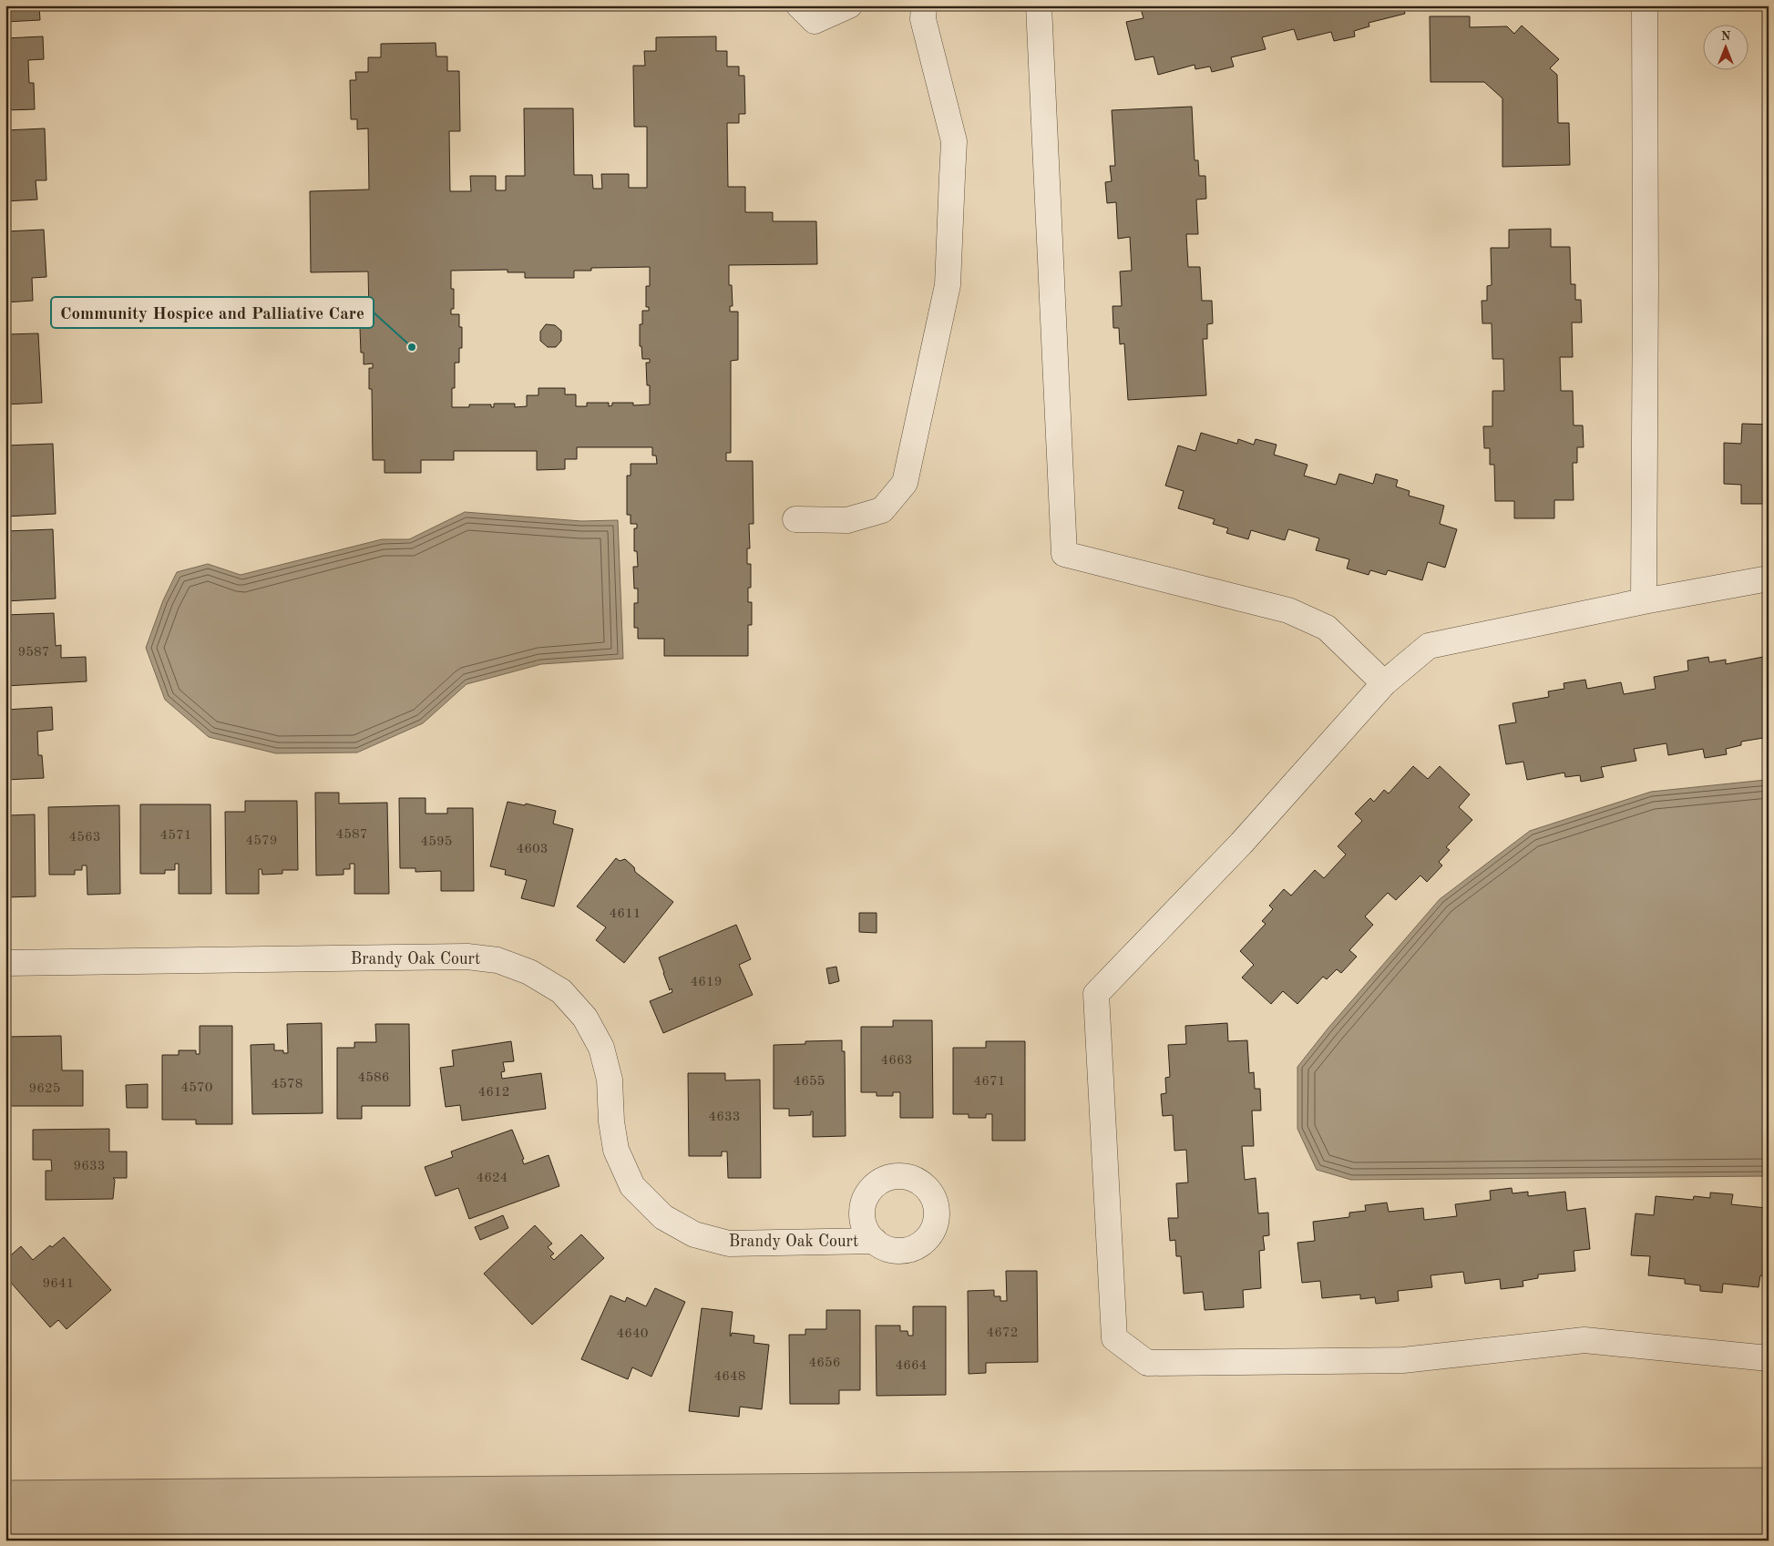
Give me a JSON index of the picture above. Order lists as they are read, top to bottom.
{
  "streets": {
    "street": ["Brandy Oak Court"]
  },
  "places": ["Community Hospice and Palliative Care"],
  "house_numbers": [
    "9587",
    "4587",
    "4571",
    "4563",
    "4579",
    "4595",
    "4603",
    "4611",
    "4619",
    "4663",
    "4586",
    "4655",
    "4671",
    "4578",
    "4570",
    "9625",
    "4612",
    "4633",
    "9633",
    "4624",
    "9641",
    "4672",
    "4640",
    "4656",
    "4664",
    "4648"
  ],
  "north": "top"
}
